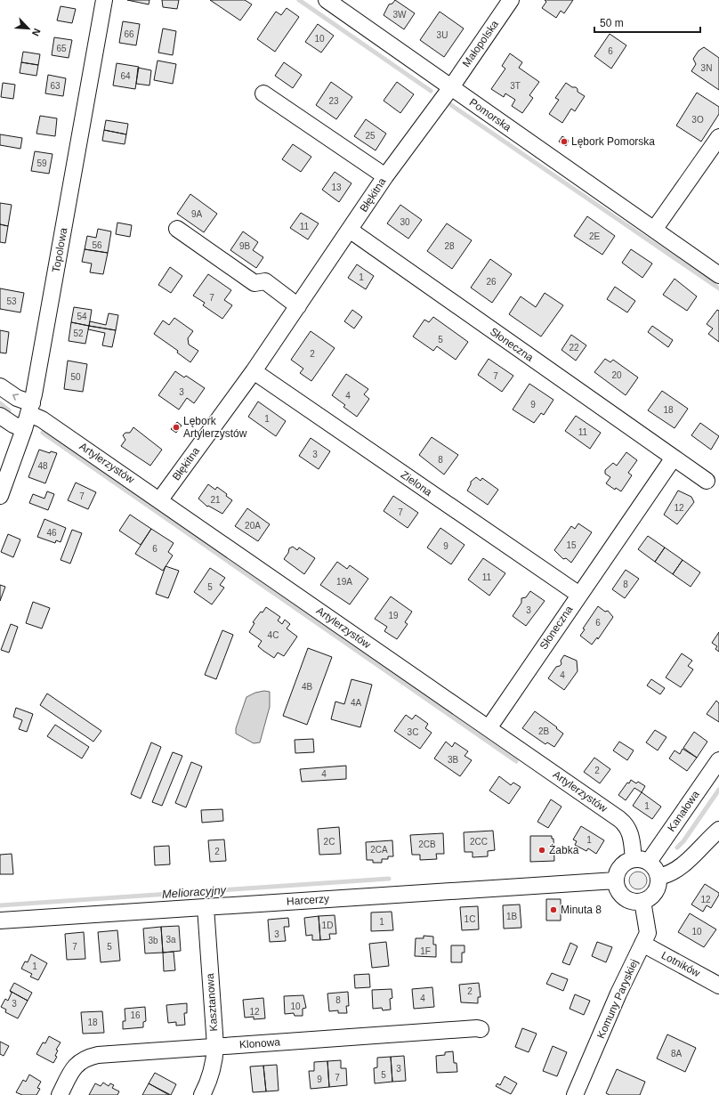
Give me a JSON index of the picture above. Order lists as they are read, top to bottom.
{
  "streets": {
    "street": [
      "Małopolska",
      "Pomorska",
      "Błękitna",
      "Topolowa",
      "Słoneczna",
      "Artylerzystów",
      "Zielona",
      "Kanałowa",
      "Harcerzy",
      "Lotników",
      "Komuny Paryskiej",
      "Kasztanowa",
      "Klonowa"
    ]
  },
  "crossings": [
    ["Małopolska", "Pomorska"],
    ["Małopolska", "Błękitna"],
    ["Pomorska", "Błękitna"],
    ["Błękitna", "Słoneczna"],
    ["Błękitna", "Artylerzystów"],
    ["Błękitna", "Zielona"],
    ["Topolowa", "Artylerzystów"],
    ["Słoneczna", "Artylerzystów"],
    ["Słoneczna", "Zielona"],
    ["Artylerzystów", "Kanałowa"],
    ["Artylerzystów", "Harcerzy"],
    ["Artylerzystów", "Komuny Paryskiej"],
    ["Kanałowa", "Harcerzy"],
    ["Kanałowa", "Komuny Paryskiej"],
    ["Harcerzy", "Komuny Paryskiej"],
    ["Harcerzy", "Kasztanowa"],
    ["Lotników", "Komuny Paryskiej"],
    ["Kasztanowa", "Klonowa"]
  ],
  "water": ["Melioracyjny"],
  "places": [
    "Lębork Pomorska",
    "Lębork Artylerzystów",
    "Żabka",
    "Minuta 8"
  ],
  "house_numbers": [
    "3W",
    "66",
    "3U",
    "10",
    "65",
    "6",
    "3N",
    "64",
    "63",
    "3T",
    "23",
    "3O",
    "25",
    "59",
    "13",
    "9A",
    "30",
    "11",
    "2E",
    "56",
    "9B",
    "28",
    "1",
    "26",
    "7",
    "53",
    "54",
    "52",
    "5",
    "22",
    "2",
    "20",
    "7",
    "50",
    "3",
    "4",
    "9",
    "18",
    "1",
    "11",
    "3",
    "8",
    "48",
    "7",
    "21",
    "12",
    "7",
    "20A",
    "46",
    "15",
    "9",
    "6",
    "11",
    "19A",
    "8",
    "5",
    "3",
    "19",
    "6",
    "4C",
    "4",
    "4B",
    "4A",
    "2B",
    "3C",
    "3B",
    "2",
    "4",
    "1",
    "1",
    "2C",
    "2CC",
    "2CB",
    "2CA",
    "2",
    "12",
    "1B",
    "1C",
    "1",
    "1D",
    "10",
    "3",
    "3a",
    "3b",
    "7",
    "5",
    "1F",
    "1",
    "2",
    "4",
    "8",
    "3",
    "10",
    "12",
    "16",
    "18",
    "8A",
    "3",
    "5",
    "7",
    "9"
  ],
  "scale_bar": "50 m",
  "north": "bottom right"
}
